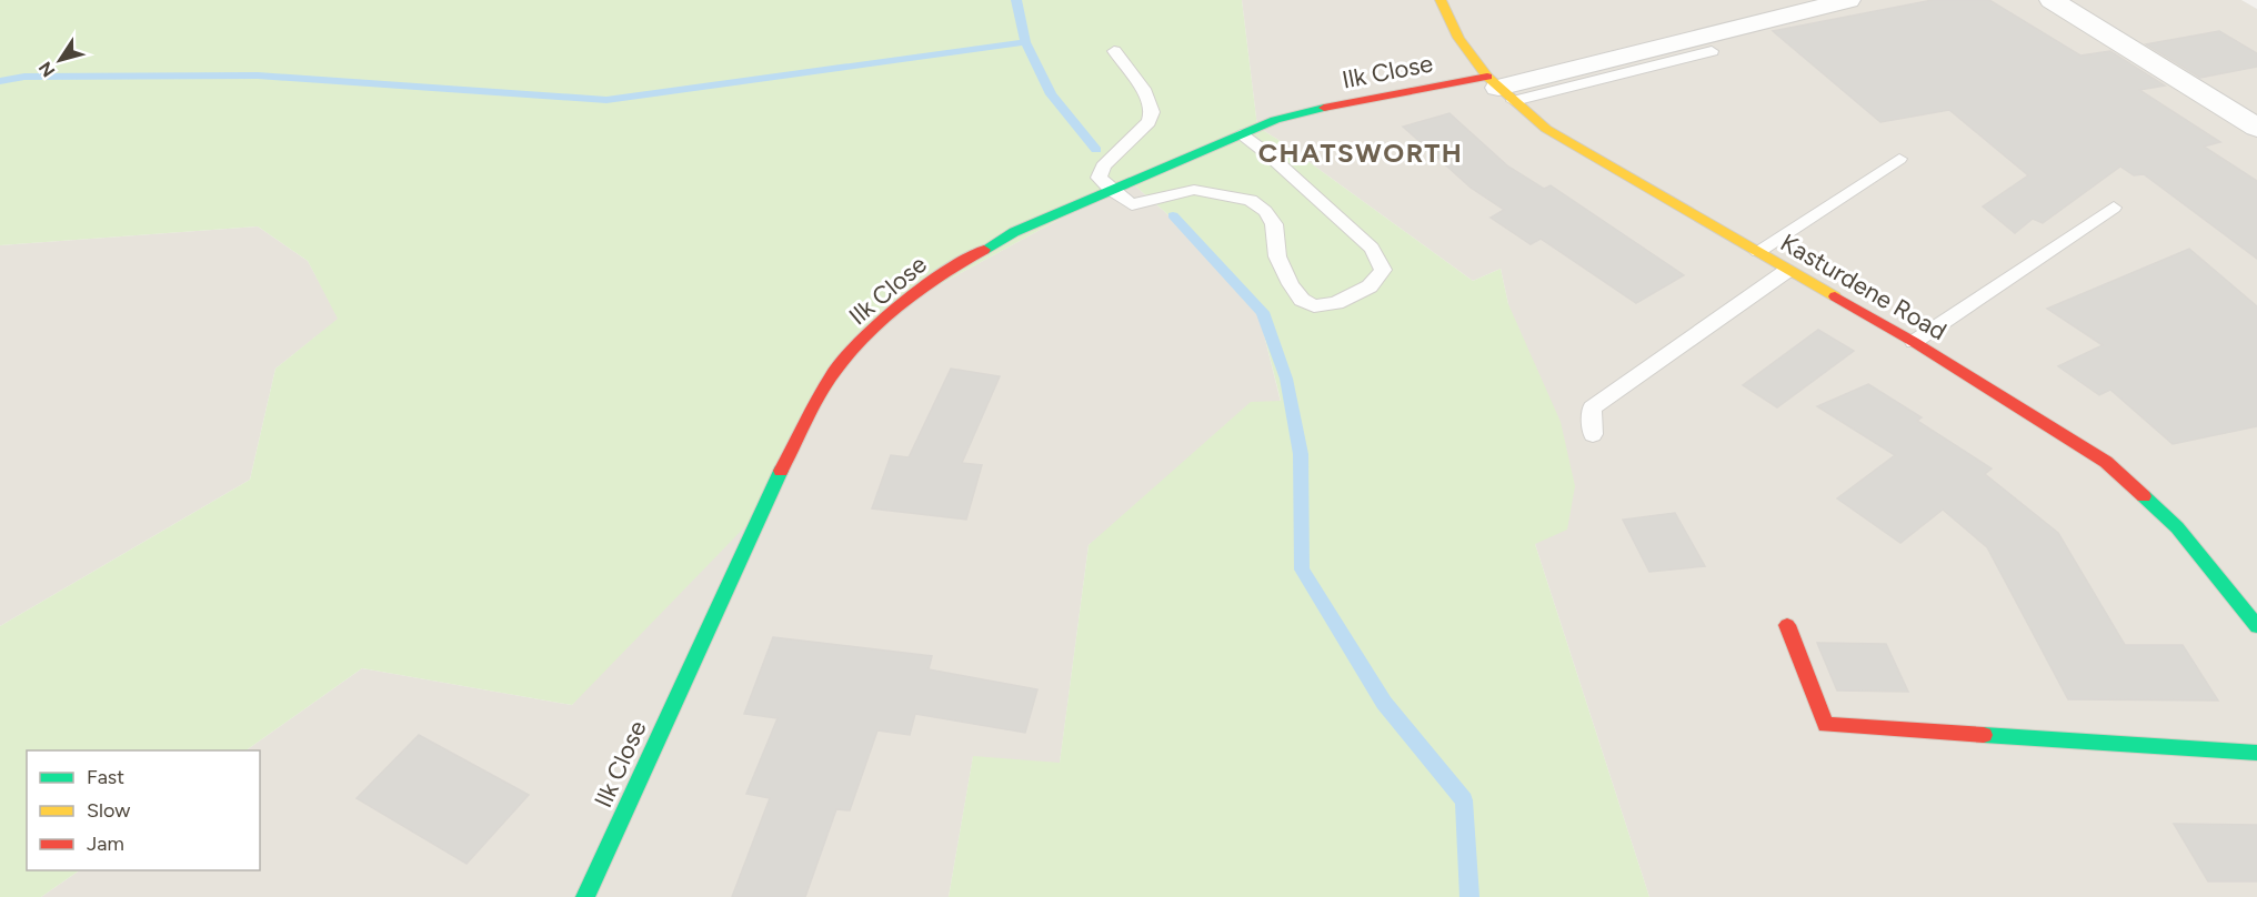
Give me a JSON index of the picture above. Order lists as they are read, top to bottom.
{
  "streets": {
    "street": ["Ilk Close", "Kasturdene Road"]
  },
  "crossings": [
    ["Ilk Close", "Kasturdene Road"]
  ],
  "districts": ["CHATSWORTH"],
  "legend": ["Fast", "Slow", "Jam"],
  "north": "bottom left"
}
